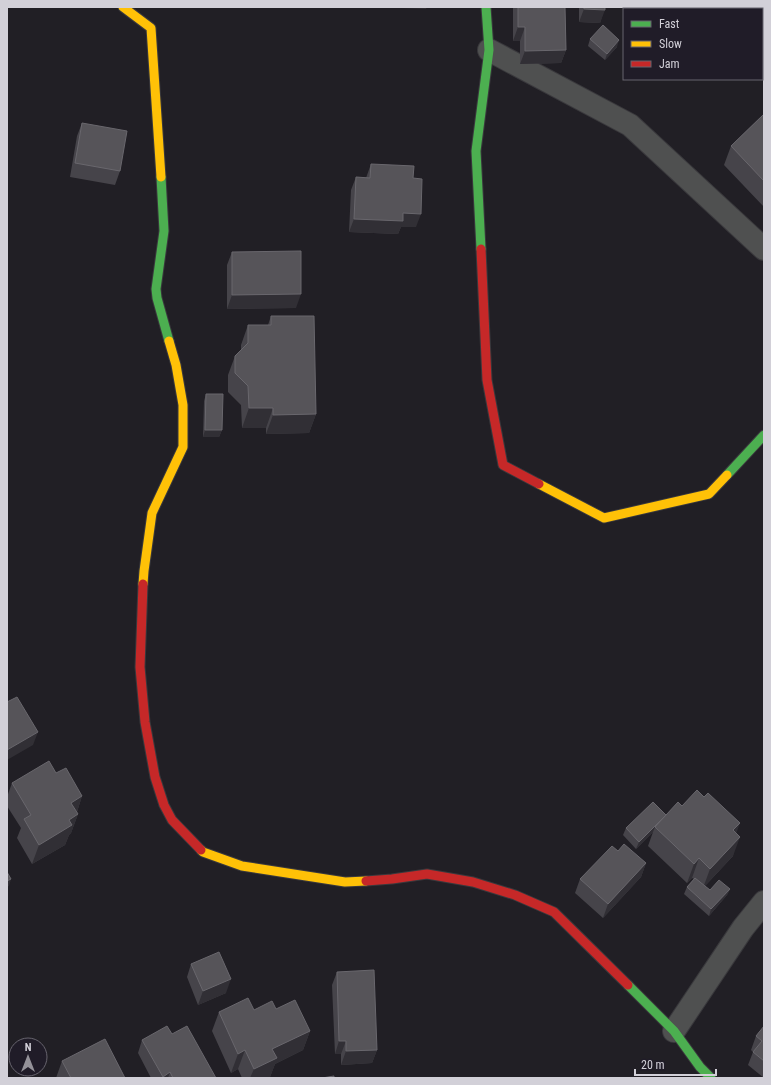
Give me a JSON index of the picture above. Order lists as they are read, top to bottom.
{
  "legend": ["Fast", "Slow", "Jam"],
  "scale_bar": "20 m",
  "north": "top"
}
